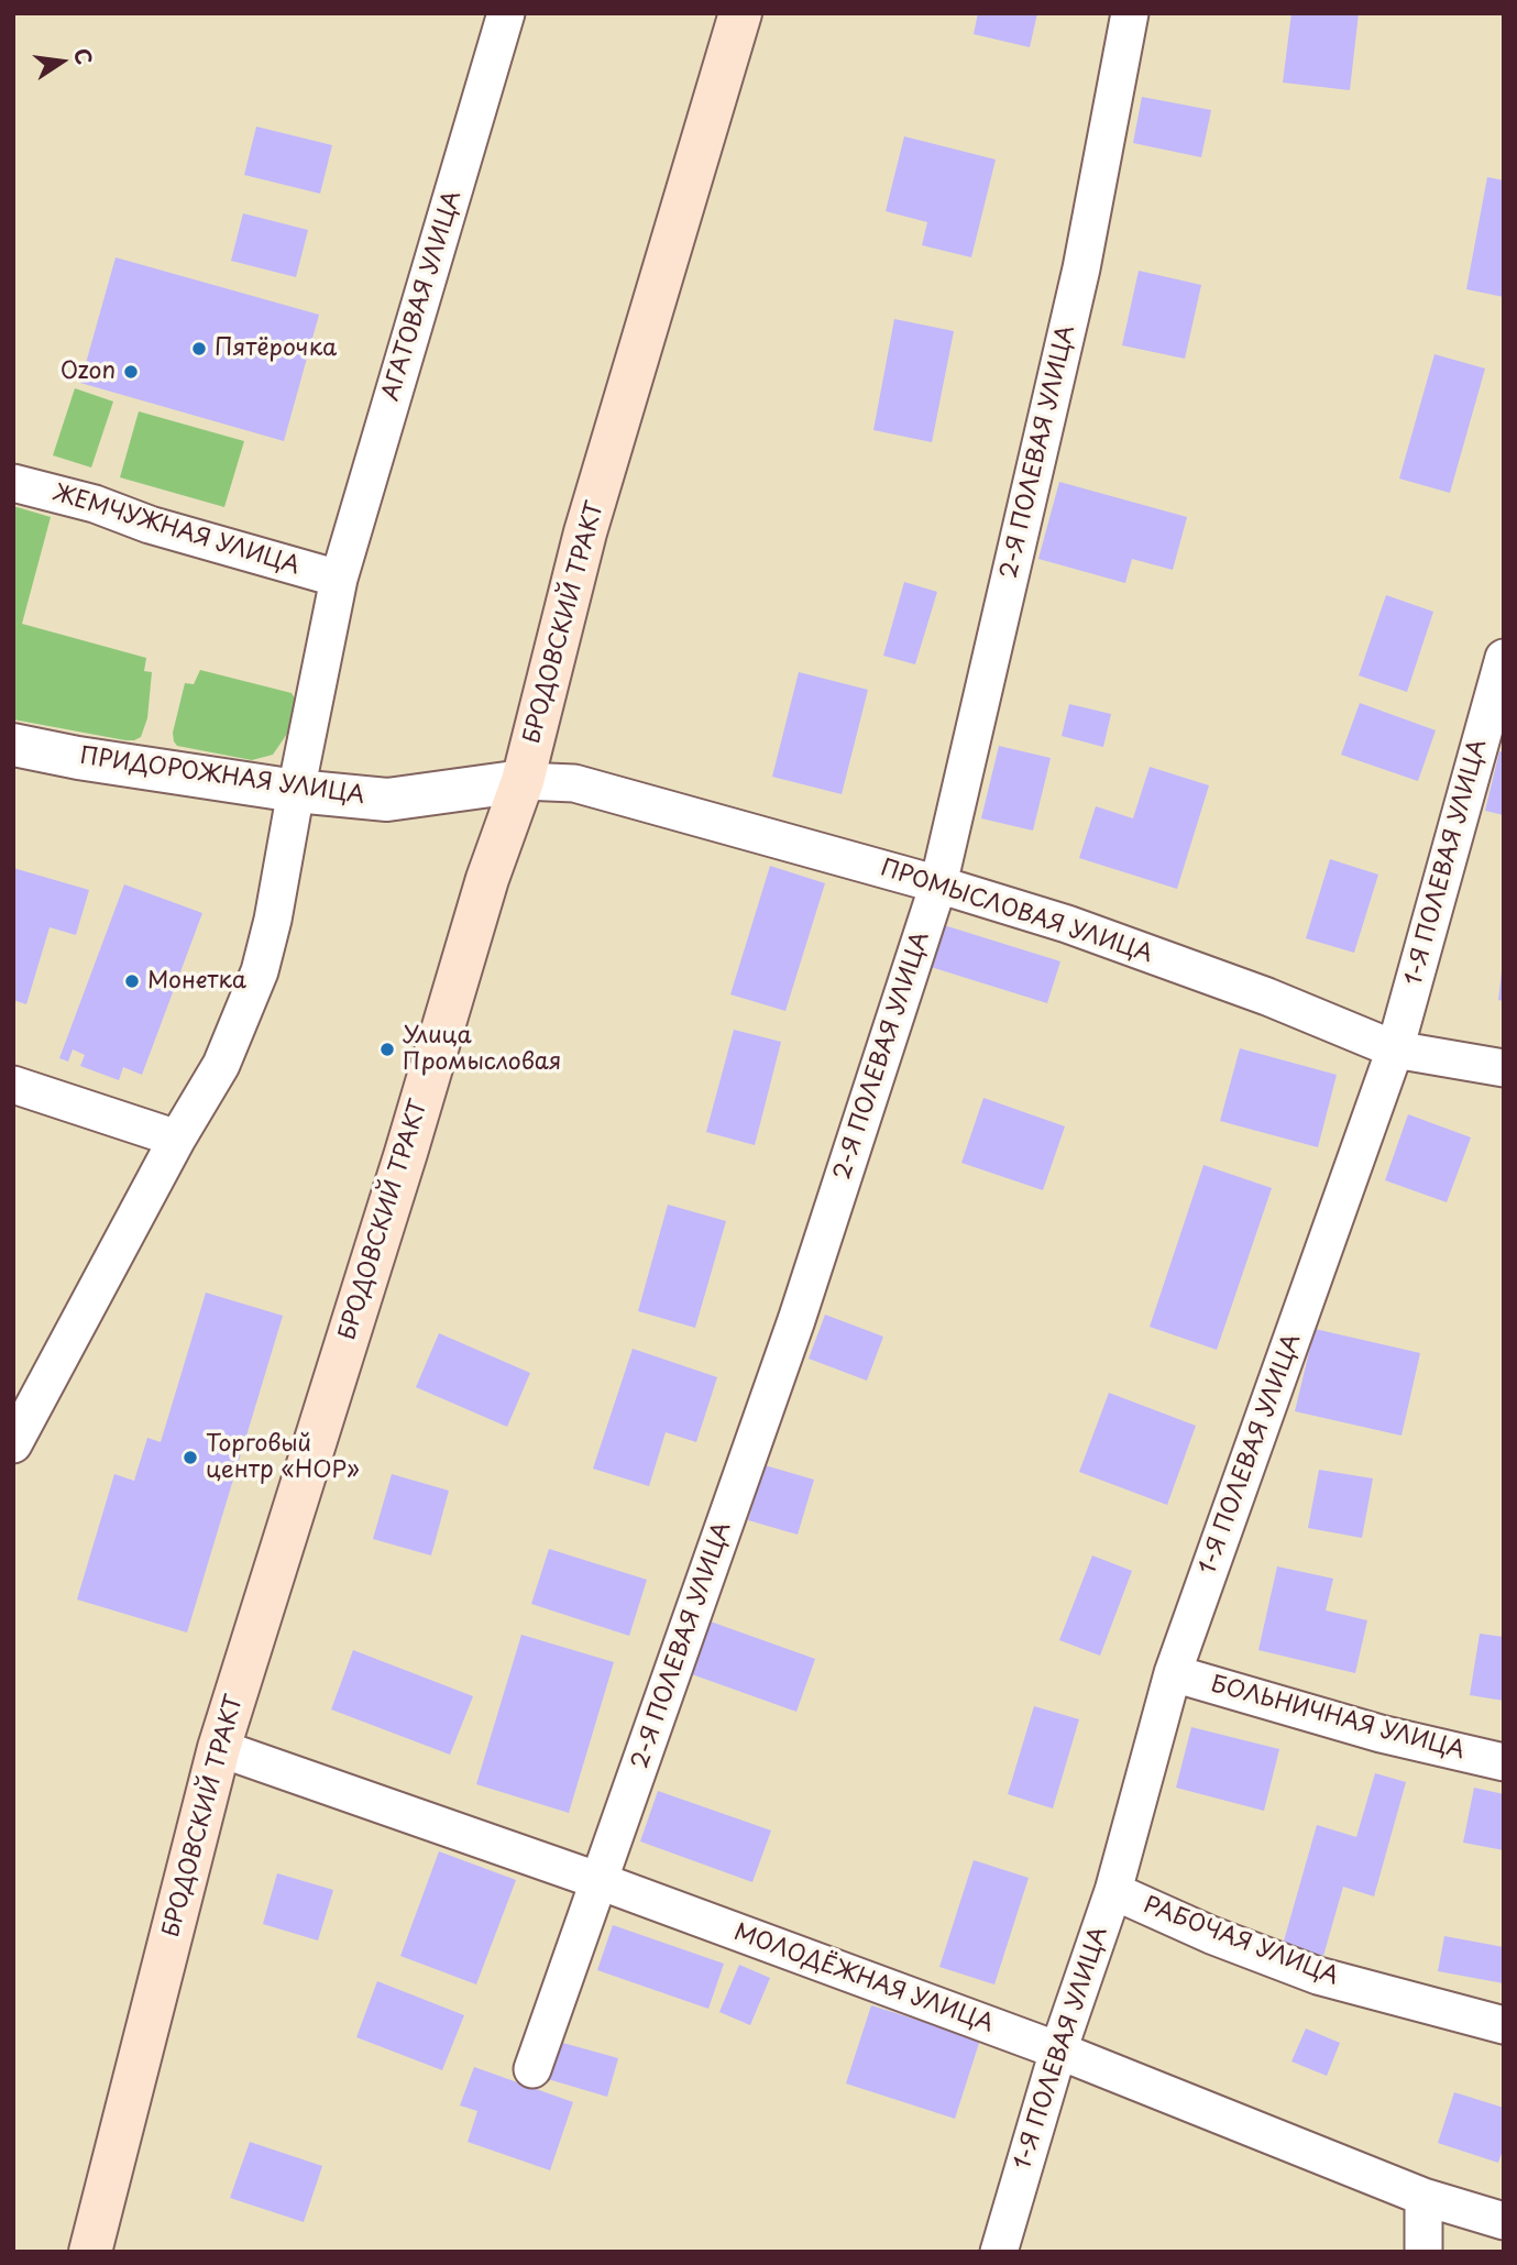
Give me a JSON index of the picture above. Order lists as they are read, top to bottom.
{
  "streets": {
    "main road": ["БРОДОВСКИЙ ТРАКТ"],
    "street": [
      "АГАТОВАЯ УЛИЦА",
      "2-Я ПОЛЕВАЯ УЛИЦА",
      "ЖЕМЧУЖНАЯ УЛИЦА",
      "ПРИДОРОЖНАЯ УЛИЦА",
      "1-Я ПОЛЕВАЯ УЛИЦА",
      "ПРОМЫСЛОВАЯ УЛИЦА",
      "БОЛЬНИЧНАЯ УЛИЦА",
      "РАБОЧАЯ УЛИЦА",
      "МОЛОДЁЖНАЯ УЛИЦА"
    ]
  },
  "crossings": [
    ["АГАТОВАЯ УЛИЦА", "ЖЕМЧУЖНАЯ УЛИЦА"],
    ["АГАТОВАЯ УЛИЦА", "ПРИДОРОЖНАЯ УЛИЦА"],
    ["2-Я ПОЛЕВАЯ УЛИЦА", "ПРОМЫСЛОВАЯ УЛИЦА"],
    ["2-Я ПОЛЕВАЯ УЛИЦА", "МОЛОДЁЖНАЯ УЛИЦА"],
    ["БРОДОВСКИЙ ТРАКТ", "ПРИДОРОЖНАЯ УЛИЦА"],
    ["БРОДОВСКИЙ ТРАКТ", "ПРОМЫСЛОВАЯ УЛИЦА"],
    ["БРОДОВСКИЙ ТРАКТ", "МОЛОДЁЖНАЯ УЛИЦА"],
    ["ПРИДОРОЖНАЯ УЛИЦА", "ПРОМЫСЛОВАЯ УЛИЦА"],
    ["1-Я ПОЛЕВАЯ УЛИЦА", "ПРОМЫСЛОВАЯ УЛИЦА"],
    ["1-Я ПОЛЕВАЯ УЛИЦА", "БОЛЬНИЧНАЯ УЛИЦА"],
    ["1-Я ПОЛЕВАЯ УЛИЦА", "РАБОЧАЯ УЛИЦА"],
    ["1-Я ПОЛЕВАЯ УЛИЦА", "МОЛОДЁЖНАЯ УЛИЦА"]
  ],
  "places": [
    "Пятёрочка",
    "Ozon",
    "Монетка",
    "Улица Промысловая",
    "Торговый центр «НОР»"
  ],
  "north": "right"
}
